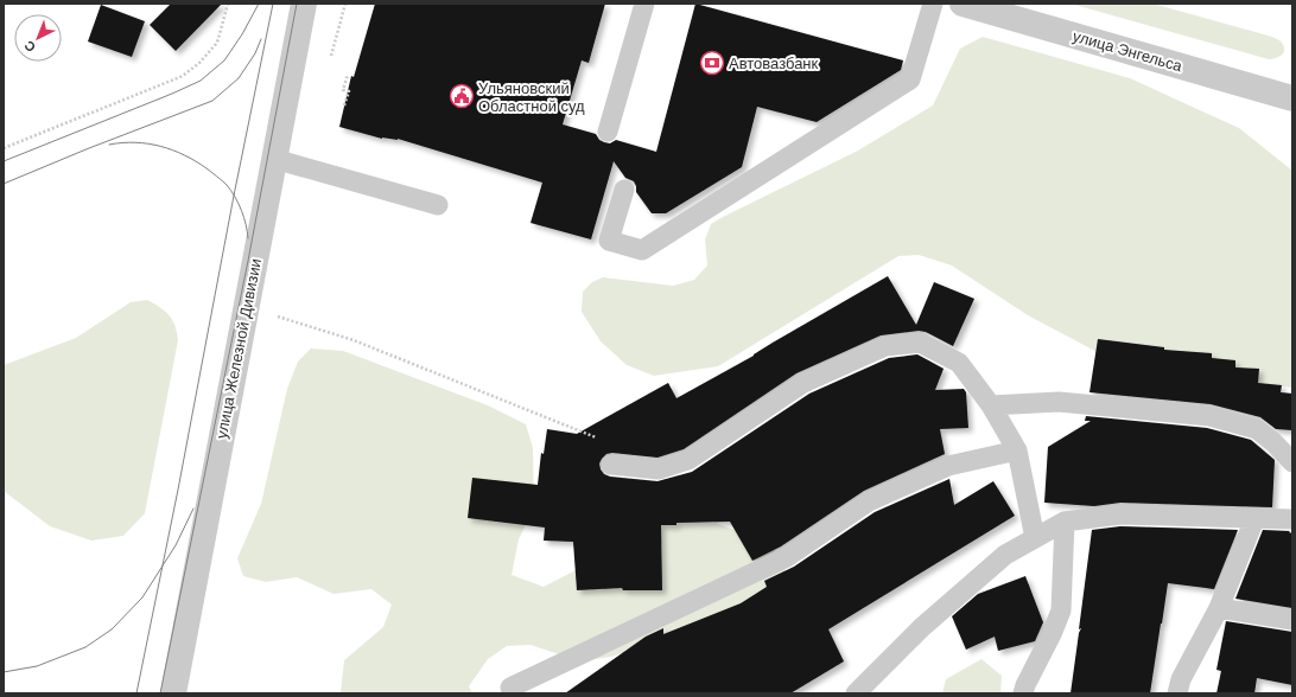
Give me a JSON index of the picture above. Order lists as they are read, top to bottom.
{
  "streets": {
    "street": ["улица Энгельса", "улица Железной Дивизии"]
  },
  "places": {
    "bank": ["Автовазбанк"],
    "public building": ["Ульяновский Областной суд"]
  },
  "north": "bottom left"
}
